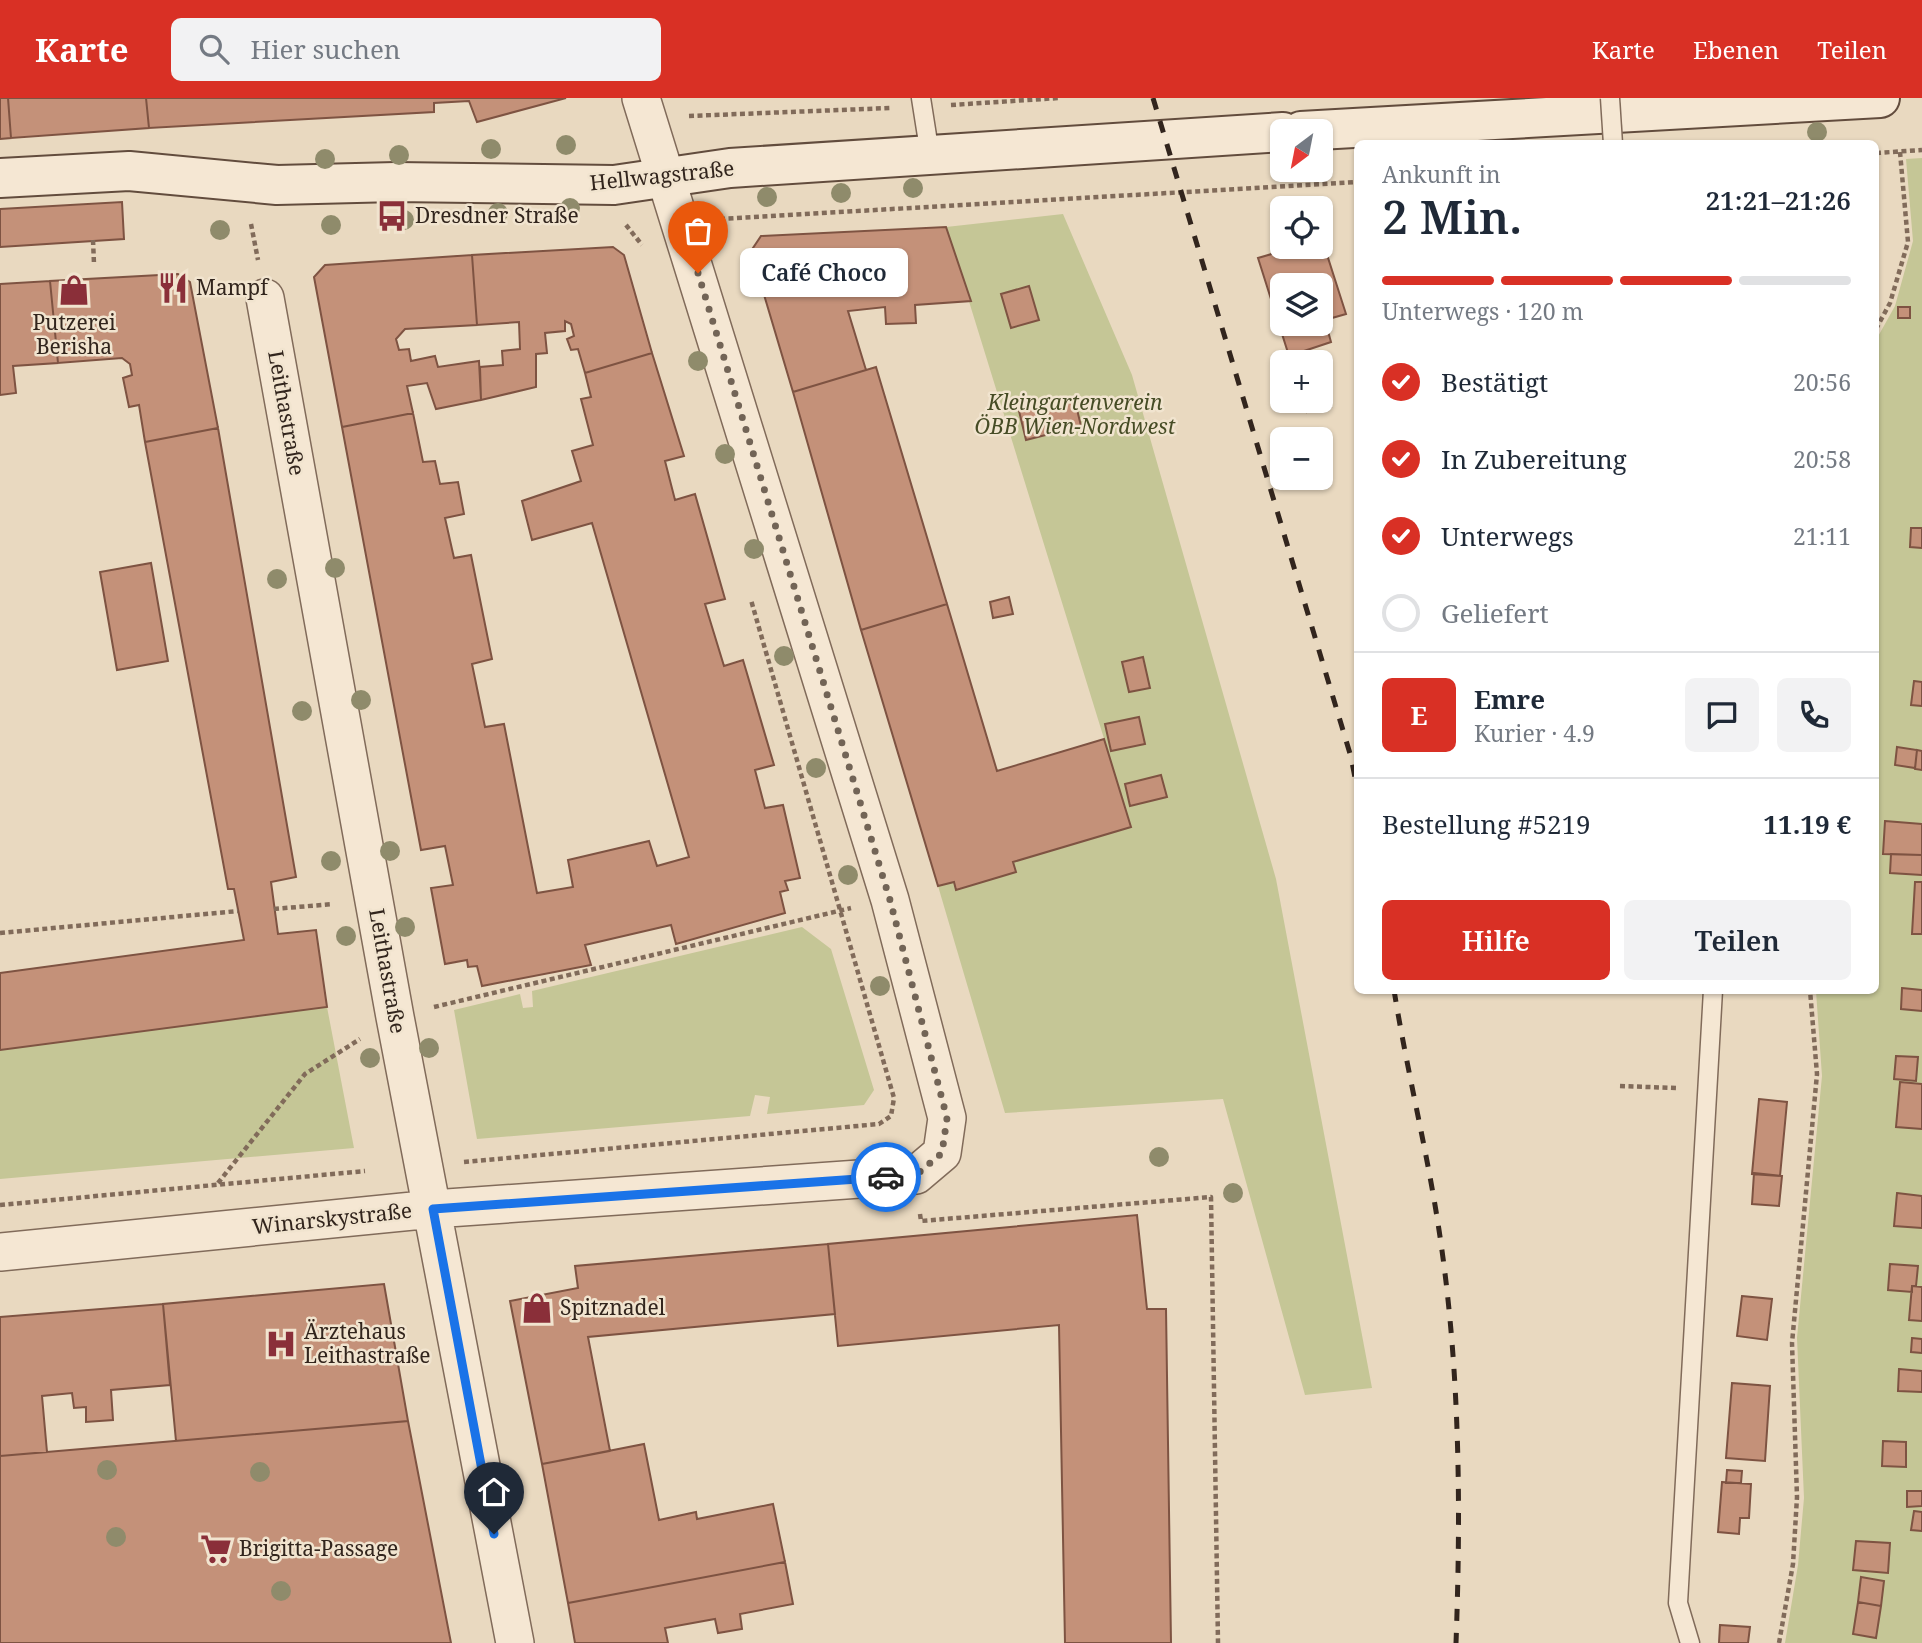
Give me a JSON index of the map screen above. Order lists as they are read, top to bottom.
{
  "streets": {
    "street": ["Hellwagstraße", "Leithastraße", "Winarskystraße"]
  },
  "crossings": [
    ["Leithastraße", "Winarskystraße"]
  ],
  "parks": ["Kleingartenverein ÖBB Wien-Nordwest"],
  "places": {
    "bus stop": ["Dresdner Straße"],
    "other": ["Café Choco"],
    "restaurant": ["Mampf"],
    "shop": ["Putzerei Berisha", "Spitznadel"],
    "hospital": ["Ärztehaus Leithastraße"],
    "supermarket": ["Brigitta-Passage"]
  },
  "north": "bottom left",
  "page": {
    "header": "Karte",
    "search": "Hier suchen",
    "nav": ["Karte", "Ebenen", "Teilen"],
    "map_buttons": ["+", "−"],
    "heading": ["2 Min.", "Ankunft in", "21:21–21:26"],
    "panel": [
      "Emre",
      "Kurier · 4.9",
      "Bestellung #5219",
      "11.19 €"
    ],
    "bubble": "Café Choco",
    "bar": "Unterwegs · 120 m",
    "list": [
      ["Bestätigt", "20:56"],
      ["In Zubereitung", "20:58"],
      ["Unterwegs", "21:11"],
      "Geliefert"
    ],
    "round": "E",
    "buttons": ["Hilfe", "Teilen"]
  }
}
